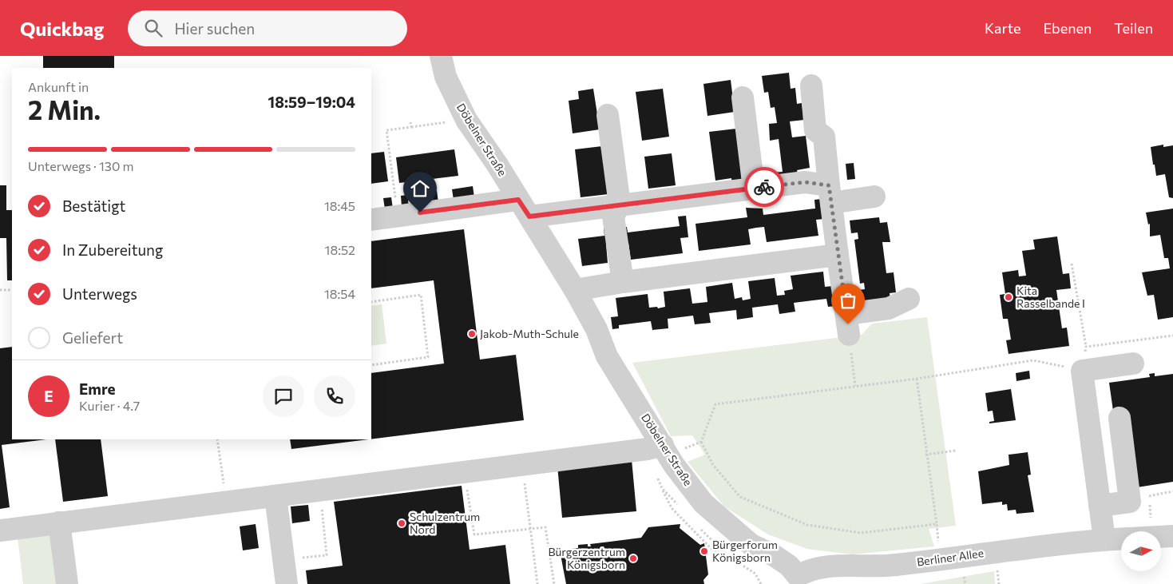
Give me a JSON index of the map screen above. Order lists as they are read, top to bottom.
{
  "streets": {
    "street": ["Döbelner Straße", "Berliner Allee"]
  },
  "crossings": [
    ["Döbelner Straße", "Berliner Allee"]
  ],
  "places": [
    "Kita Rasselbande I",
    "Jakob-Muth-Schule",
    "Schulzentrum Nord",
    "Bürgerforum Königsborn",
    "Bürgerzentrum Königsborn"
  ],
  "north": "right",
  "page": {
    "header": "Quickbag",
    "search": "Hier suchen",
    "nav": ["Karte", "Ebenen", "Teilen"],
    "heading": ["2 Min.", "Ankunft in", "18:59–19:04"],
    "panel": ["Emre", "Kurier · 4.7"],
    "bar": "Unterwegs · 130 m",
    "list": [
      ["Bestätigt", "18:45"],
      ["In Zubereitung", "18:52"],
      ["Unterwegs", "18:54"],
      "Geliefert"
    ],
    "round": "E"
  }
}
